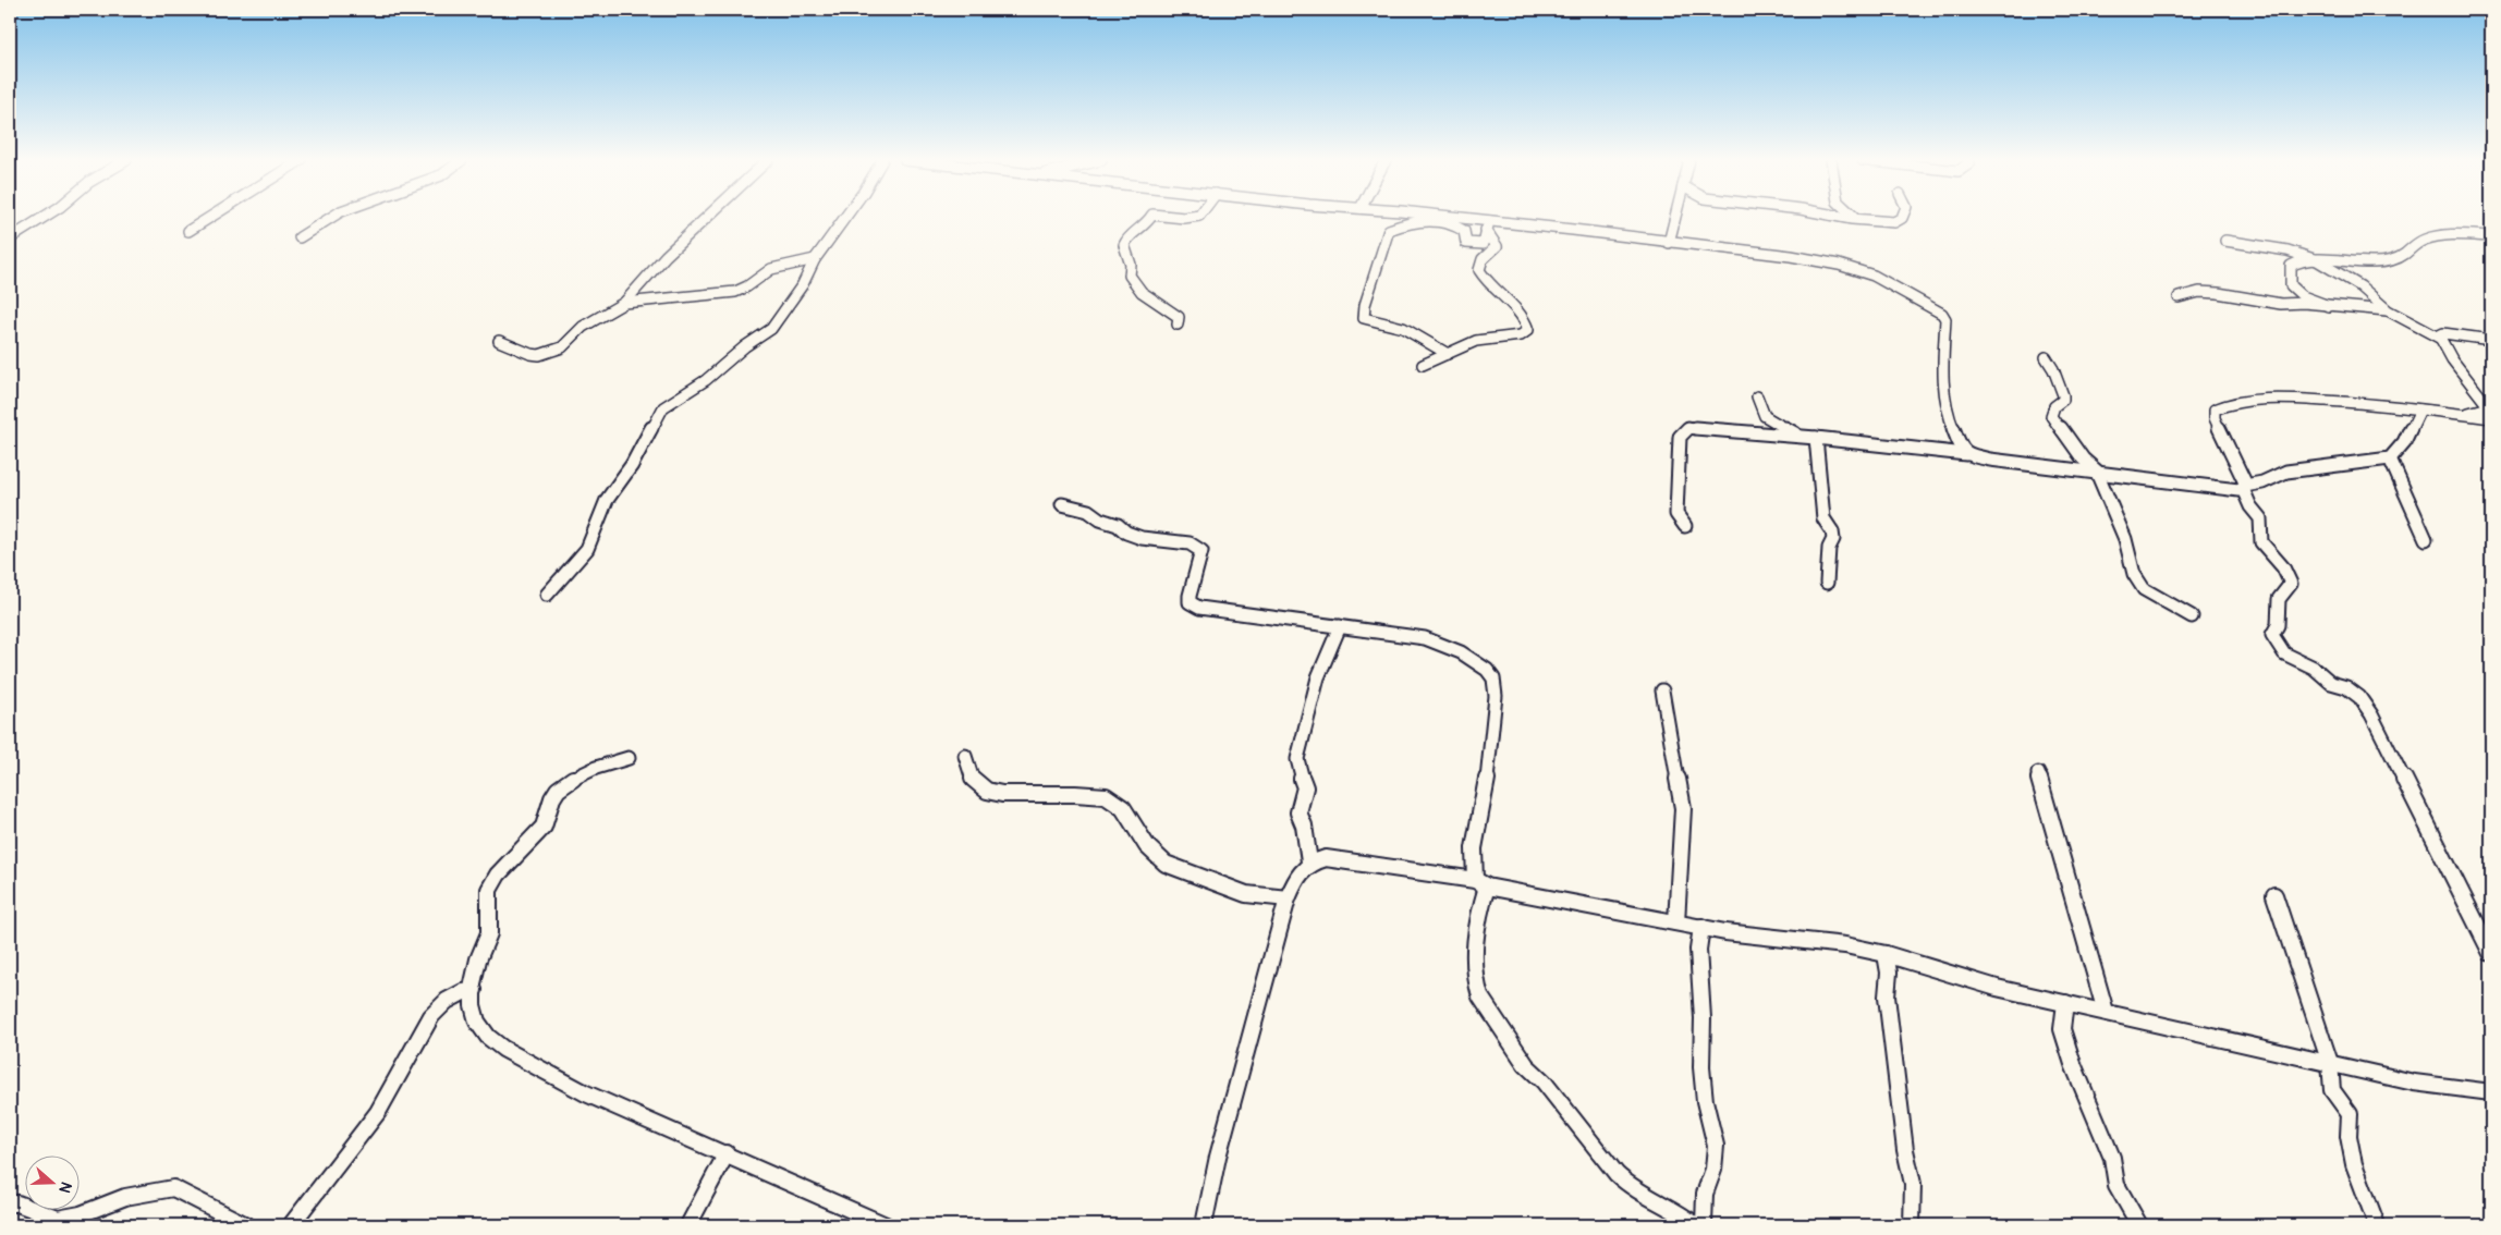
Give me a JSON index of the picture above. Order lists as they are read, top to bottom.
{
  "north": "right"
}
